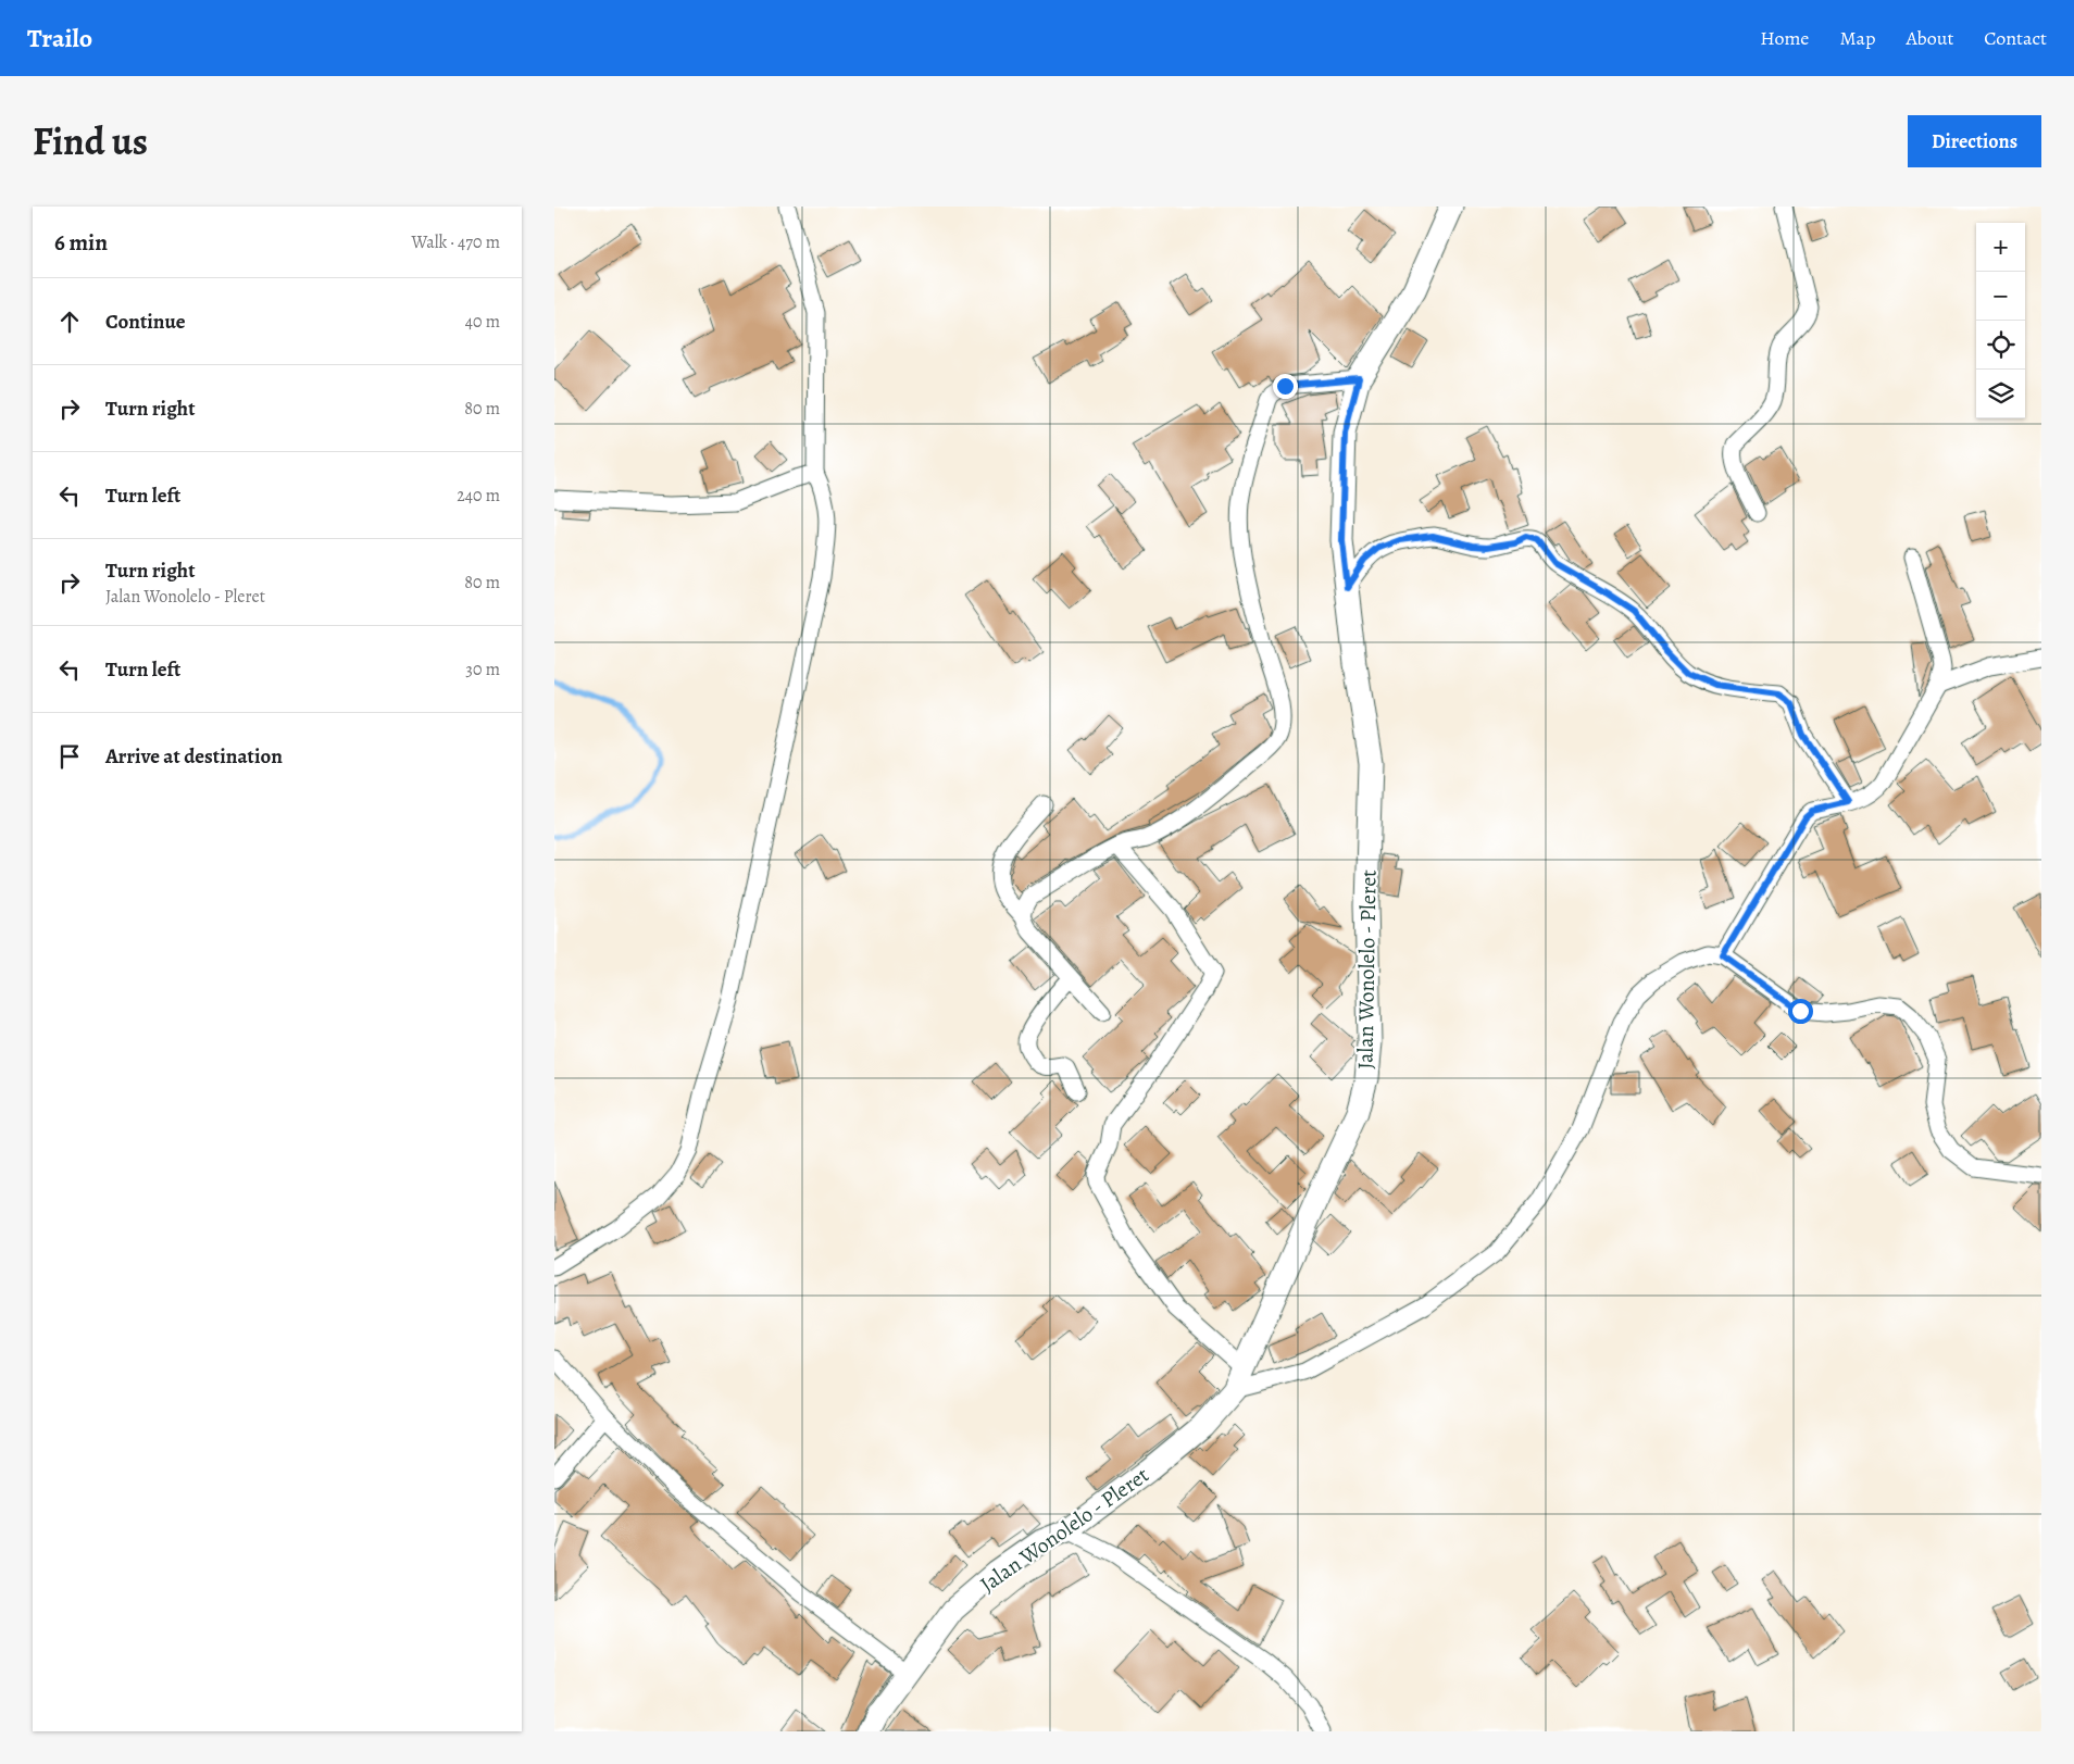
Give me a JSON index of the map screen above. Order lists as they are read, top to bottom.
{
  "streets": {
    "main road": ["Jalan Wonolelo - Pleret"]
  },
  "page": {
    "header": "Trailo",
    "nav": [
      "Home",
      "Map",
      "About",
      "Contact"
    ],
    "title": "Find us",
    "buttons": "Directions",
    "heading": ["6 min", "Walk · 470 m"],
    "map_buttons": ["+", "−"],
    "list": [
      ["Continue", "40 m"],
      ["Turn right", "80 m"],
      ["Turn left", "240 m"],
      ["Turn right", "Jalan Wonolelo - Pleret", "80 m"],
      ["Turn left", "30 m"],
      "Arrive at destination"
    ]
  }
}
